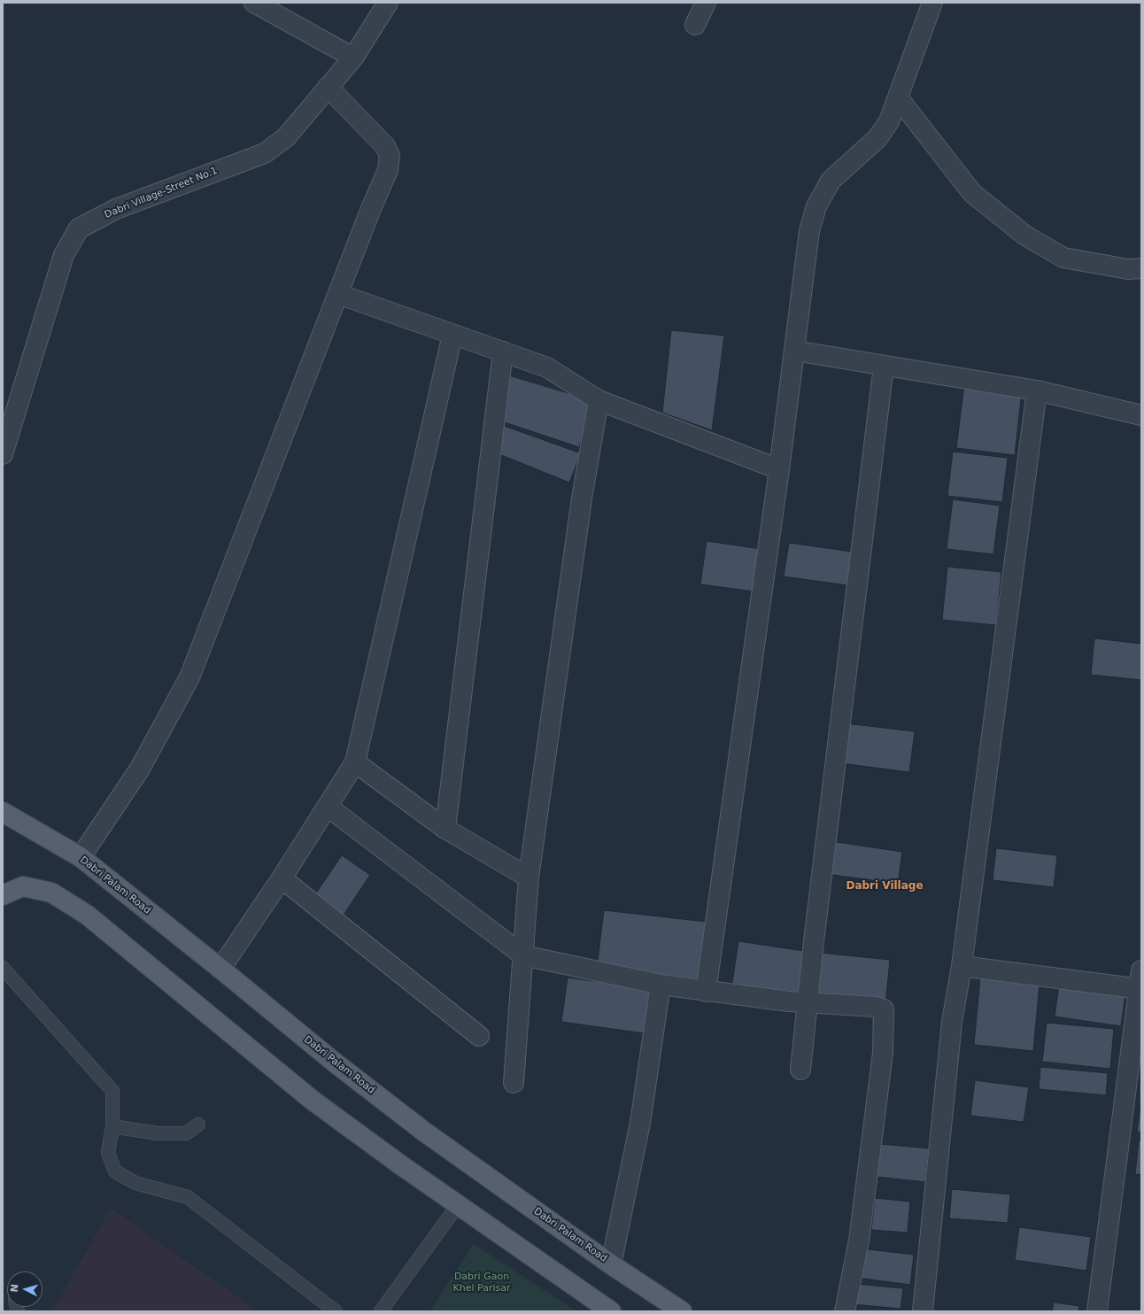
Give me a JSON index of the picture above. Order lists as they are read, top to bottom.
{
  "streets": {
    "main road": ["Dabri Palam Road"],
    "street": ["Dabri Village-Street No.1"]
  },
  "districts": ["Dabri Village"],
  "parks": ["Dabri Gaon Khel Parisar"],
  "north": "left"
}
